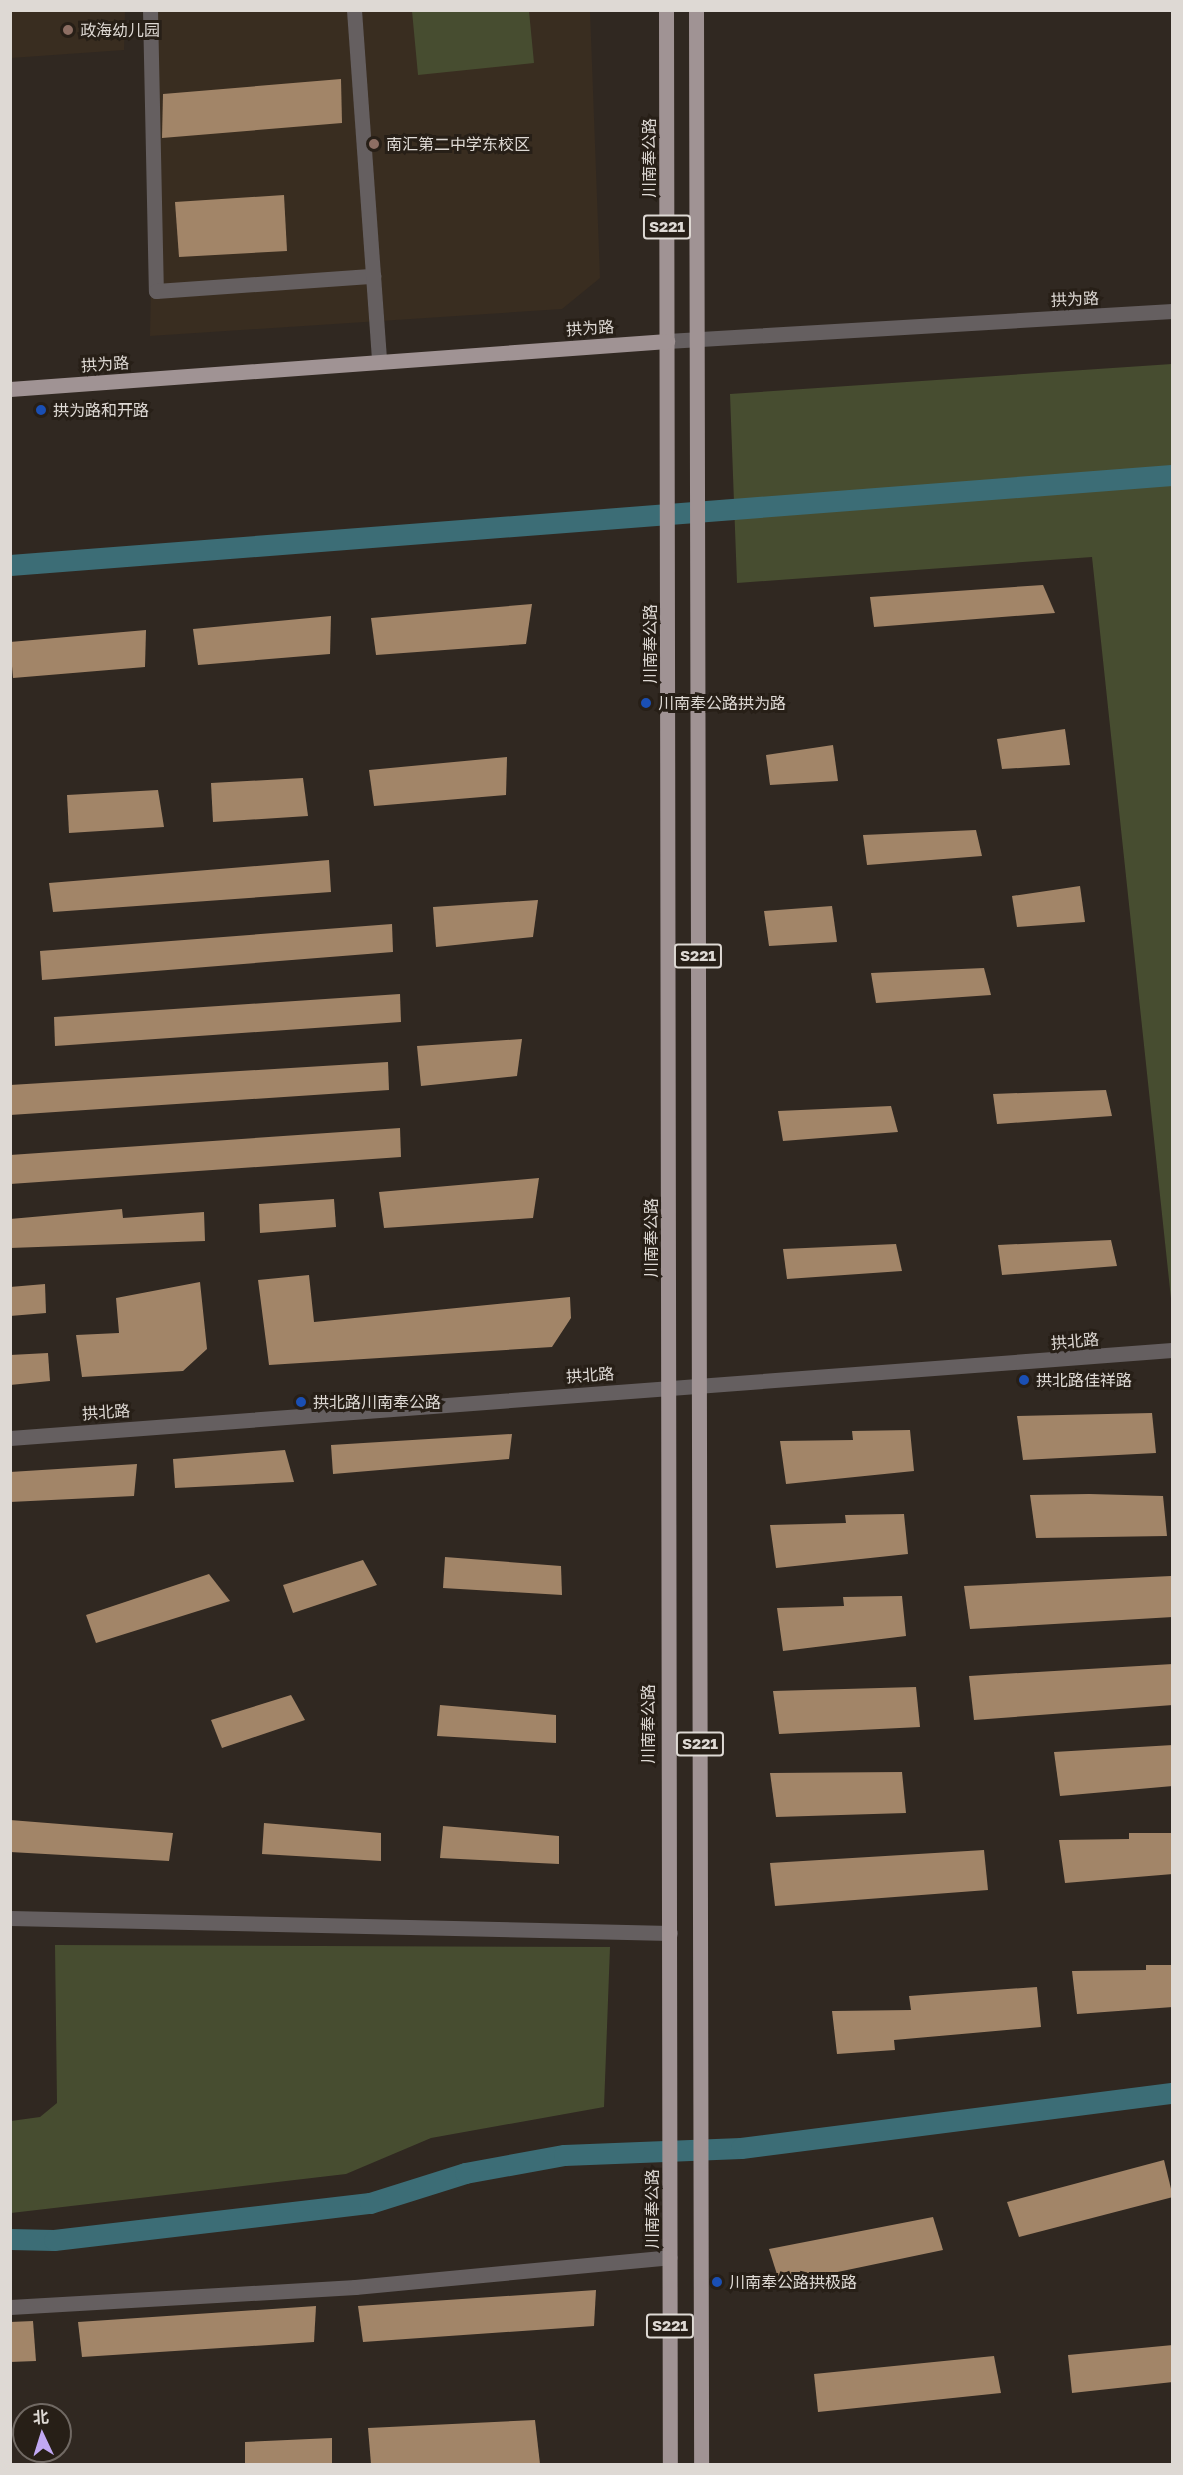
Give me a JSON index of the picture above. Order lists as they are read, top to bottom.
{
  "streets": {
    "main road": ["川南奉公路", "S221", "拱为路"],
    "street": ["拱北路"]
  },
  "crossings": [
    ["川南奉公路", "拱为路"],
    ["川南奉公路", "拱北路"],
    ["S221", "拱为路"],
    ["S221", "拱北路"]
  ],
  "places": [
    "政海幼儿园",
    "南汇第二中学东校区",
    "拱为路和开路",
    "川南奉公路拱为路",
    "拱北路佳祥路",
    "拱北路川南奉公路",
    "川南奉公路拱极路"
  ],
  "north": "top"
}
